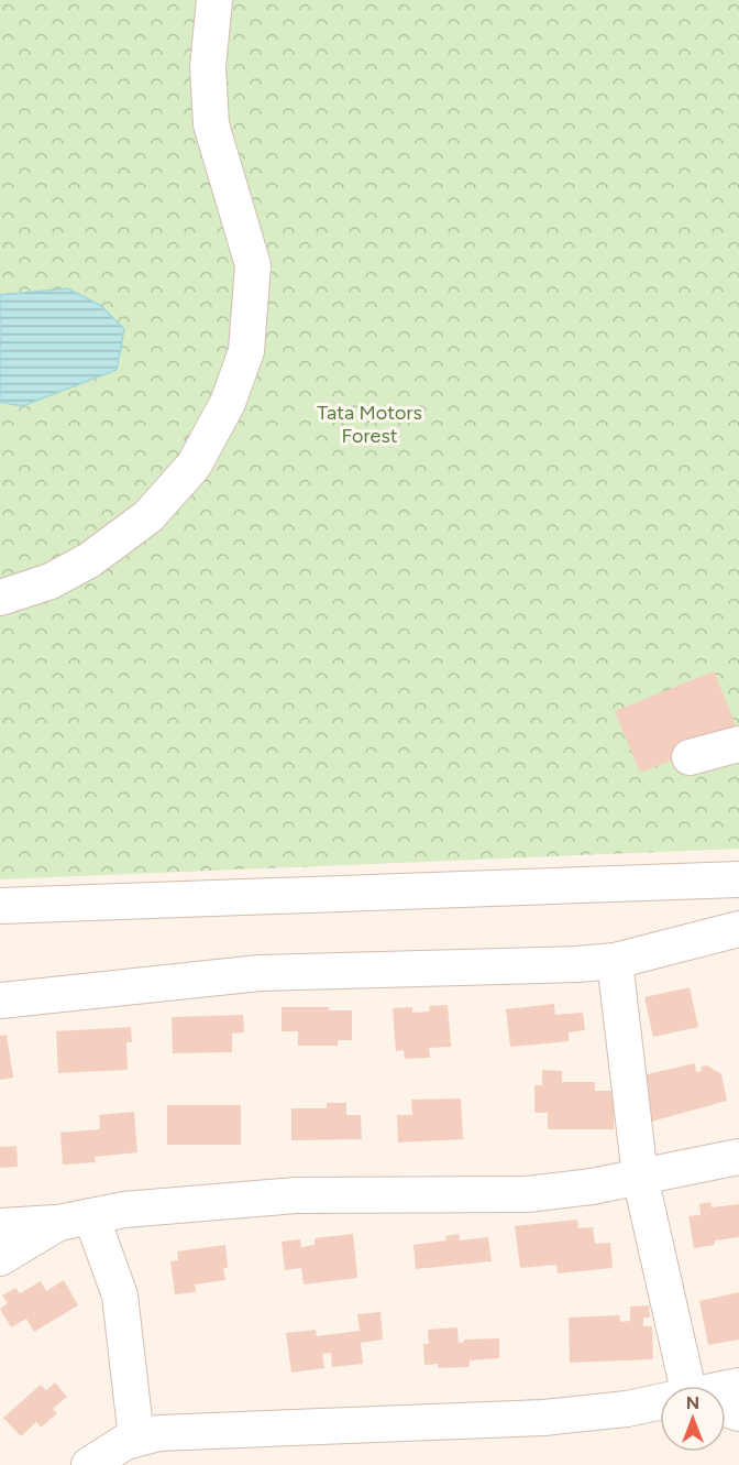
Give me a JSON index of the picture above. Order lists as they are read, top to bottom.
{
  "parks": ["Tata Motors Forest"],
  "north": "top"
}
